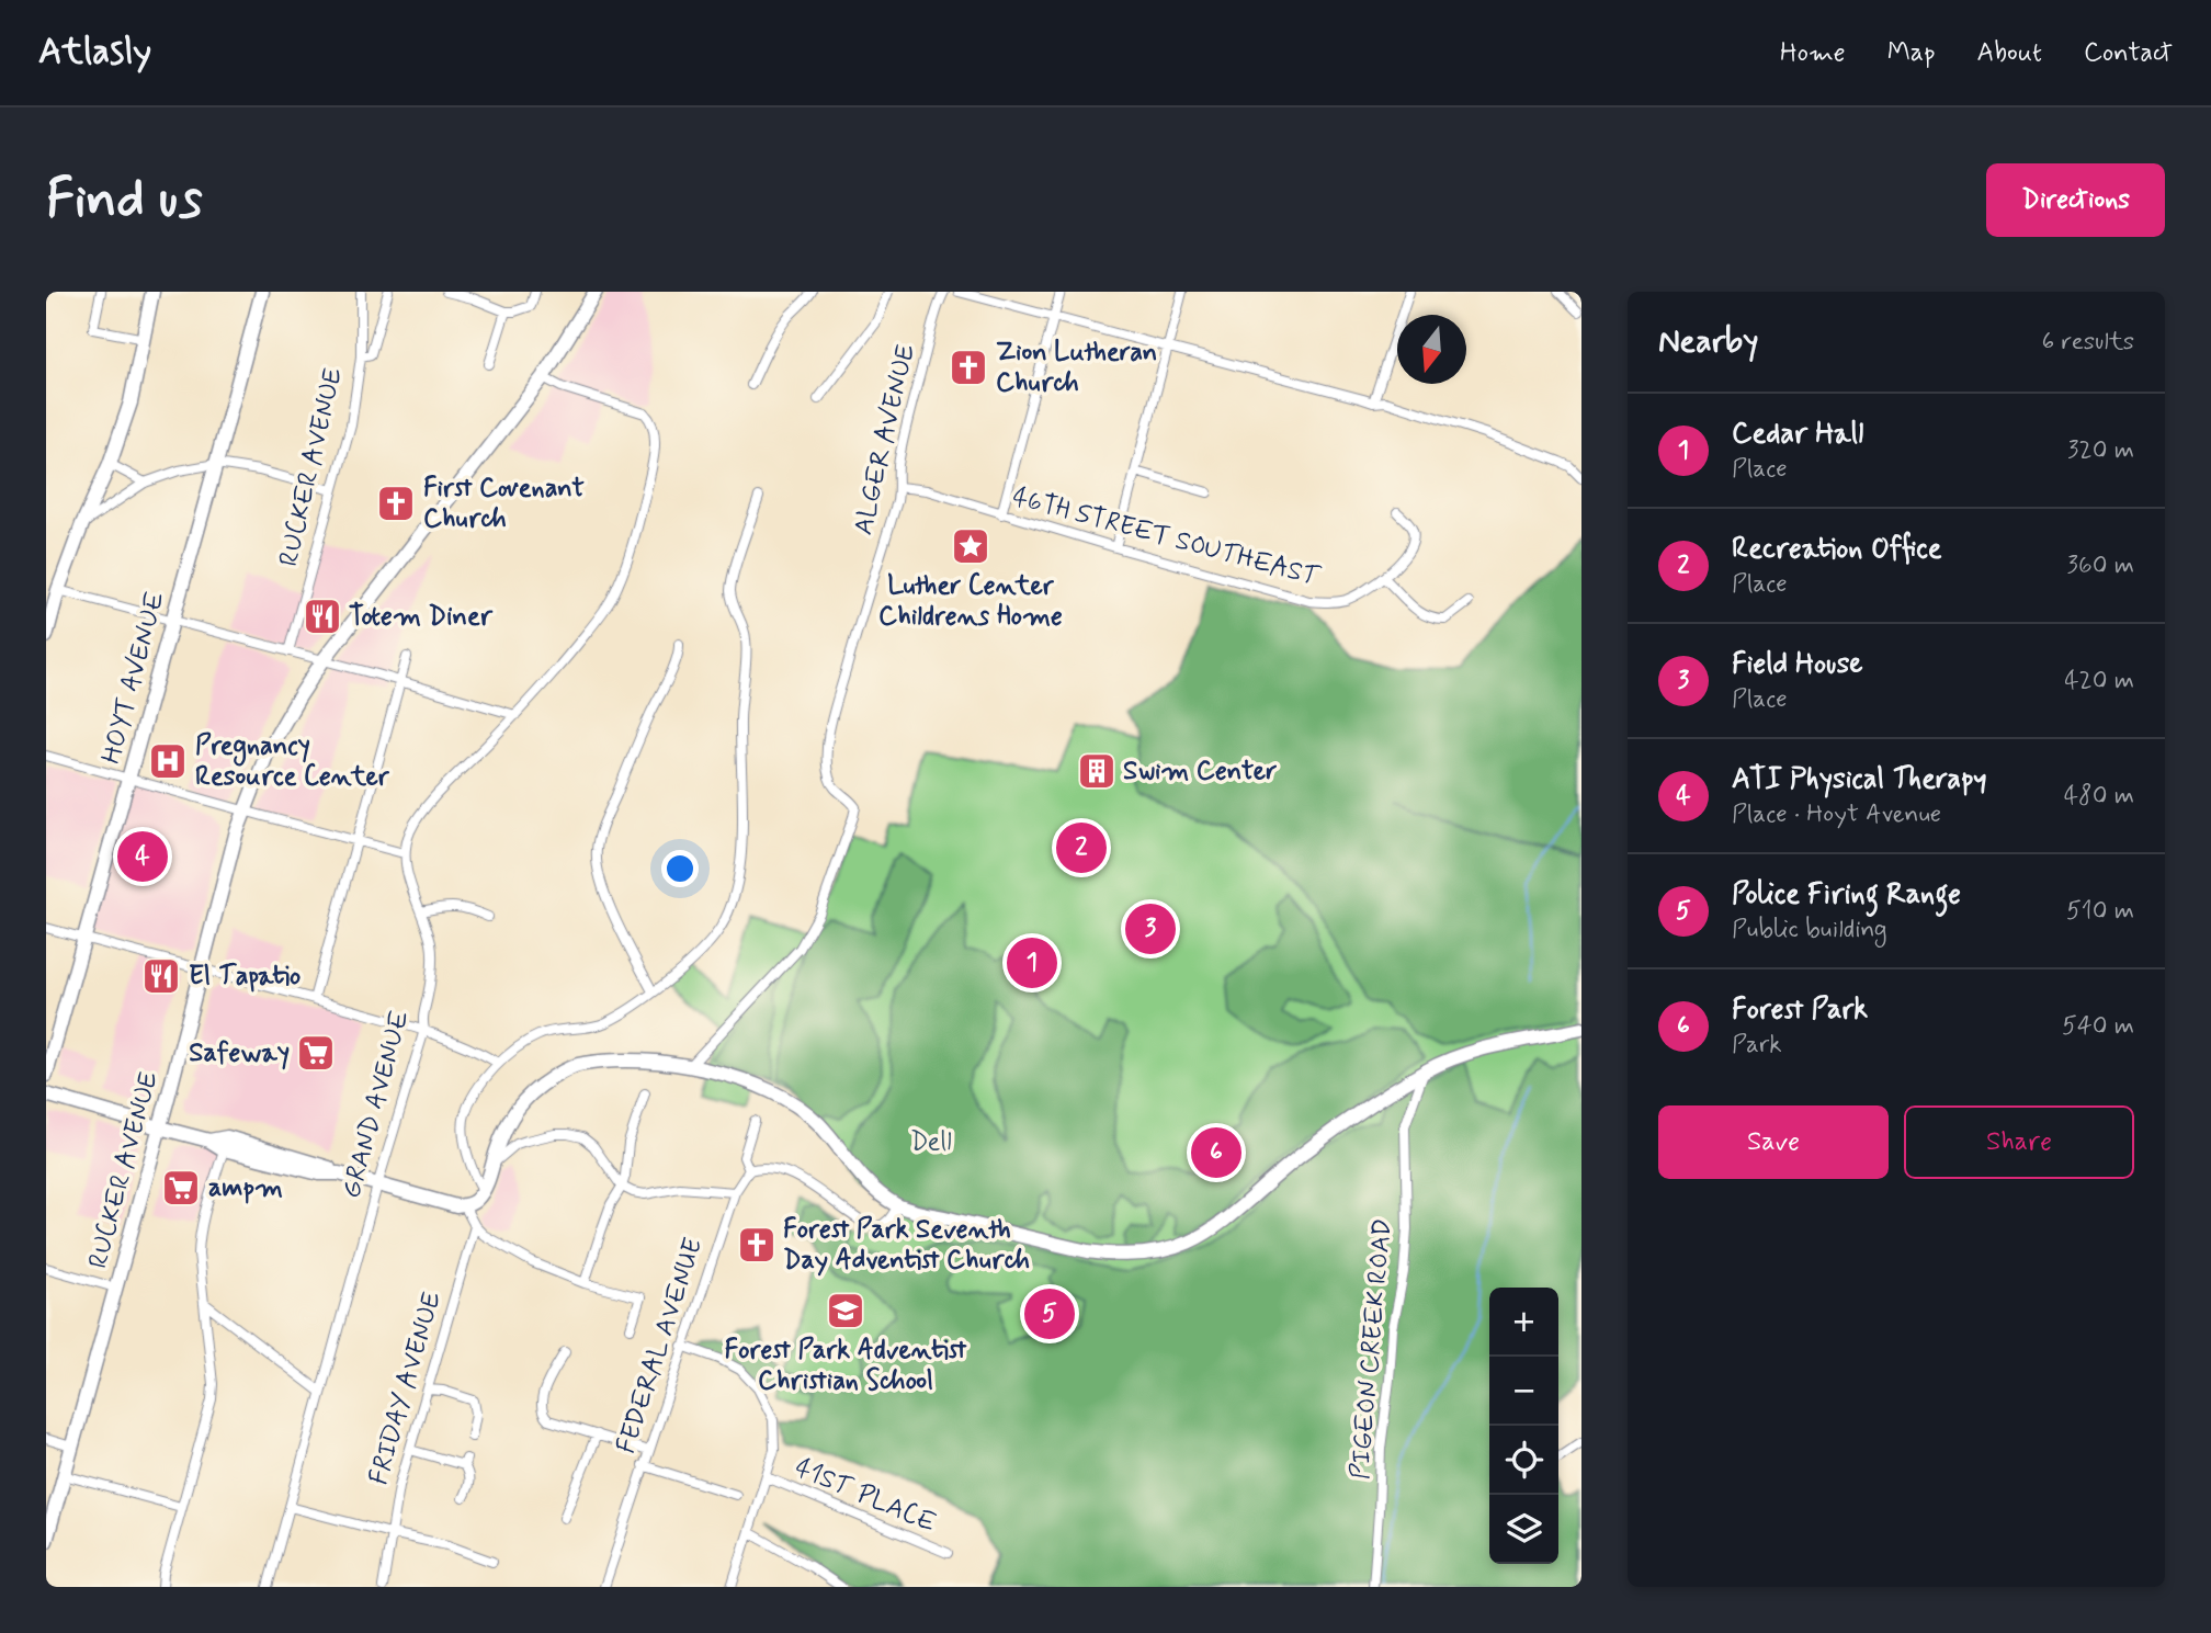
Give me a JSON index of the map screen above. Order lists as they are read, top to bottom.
{
  "streets": {
    "main road": ["RUCKER AVENUE", "HOYT AVENUE"],
    "street": [
      "ALGER AVENUE",
      "46TH STREET SOUTHEAST",
      "GRAND AVENUE",
      "FEDERAL AVENUE",
      "PIGEON CREEK ROAD",
      "FRIDAY AVENUE",
      "41ST PLACE"
    ]
  },
  "crossings": [
    ["ALGER AVENUE", "46TH STREET SOUTHEAST"]
  ],
  "parks": ["Dell"],
  "places": {
    "church": ["Zion Lutheran Church", "First Covenant Church", "Forest Park Seventh Day Adventist Church"],
    "place": ["Luther Center Childrens Home"],
    "restaurant": ["Totem Diner", "El Tapatio"],
    "hospital": ["Pregnancy Resource Center"],
    "building": ["Swim Center"],
    "supermarket": ["Safeway", "ampm"],
    "school or university": ["Forest Park Adventist Christian School"]
  },
  "north": "bottom",
  "page": {
    "header": "Atlasly",
    "nav": [
      "Home",
      "Map",
      "About",
      "Contact"
    ],
    "buttons": [
      "Directions",
      ["Save", "Share"]
    ],
    "title": "Find us",
    "heading": ["Nearby", "6 results"],
    "list": [
      {
        "mark": "1",
        "name": "Cedar Hall",
        "note": "Place",
        "value": "320 m"
      },
      {
        "mark": "2",
        "name": "Recreation Office",
        "note": "Place",
        "value": "360 m"
      },
      {
        "mark": "3",
        "name": "Field House",
        "note": "Place",
        "value": "420 m"
      },
      {
        "mark": "4",
        "name": "ATI Physical Therapy",
        "note": "Place · Hoyt Avenue",
        "value": "480 m"
      },
      {
        "mark": "5",
        "name": "Police Firing Range",
        "note": "Public building",
        "value": "510 m"
      },
      {
        "mark": "6",
        "name": "Forest Park",
        "note": "Park",
        "value": "540 m"
      }
    ],
    "pins": [
      "2",
      "4",
      "3",
      "1",
      "6",
      "5"
    ],
    "map_buttons": ["+", "−"]
  }
}
